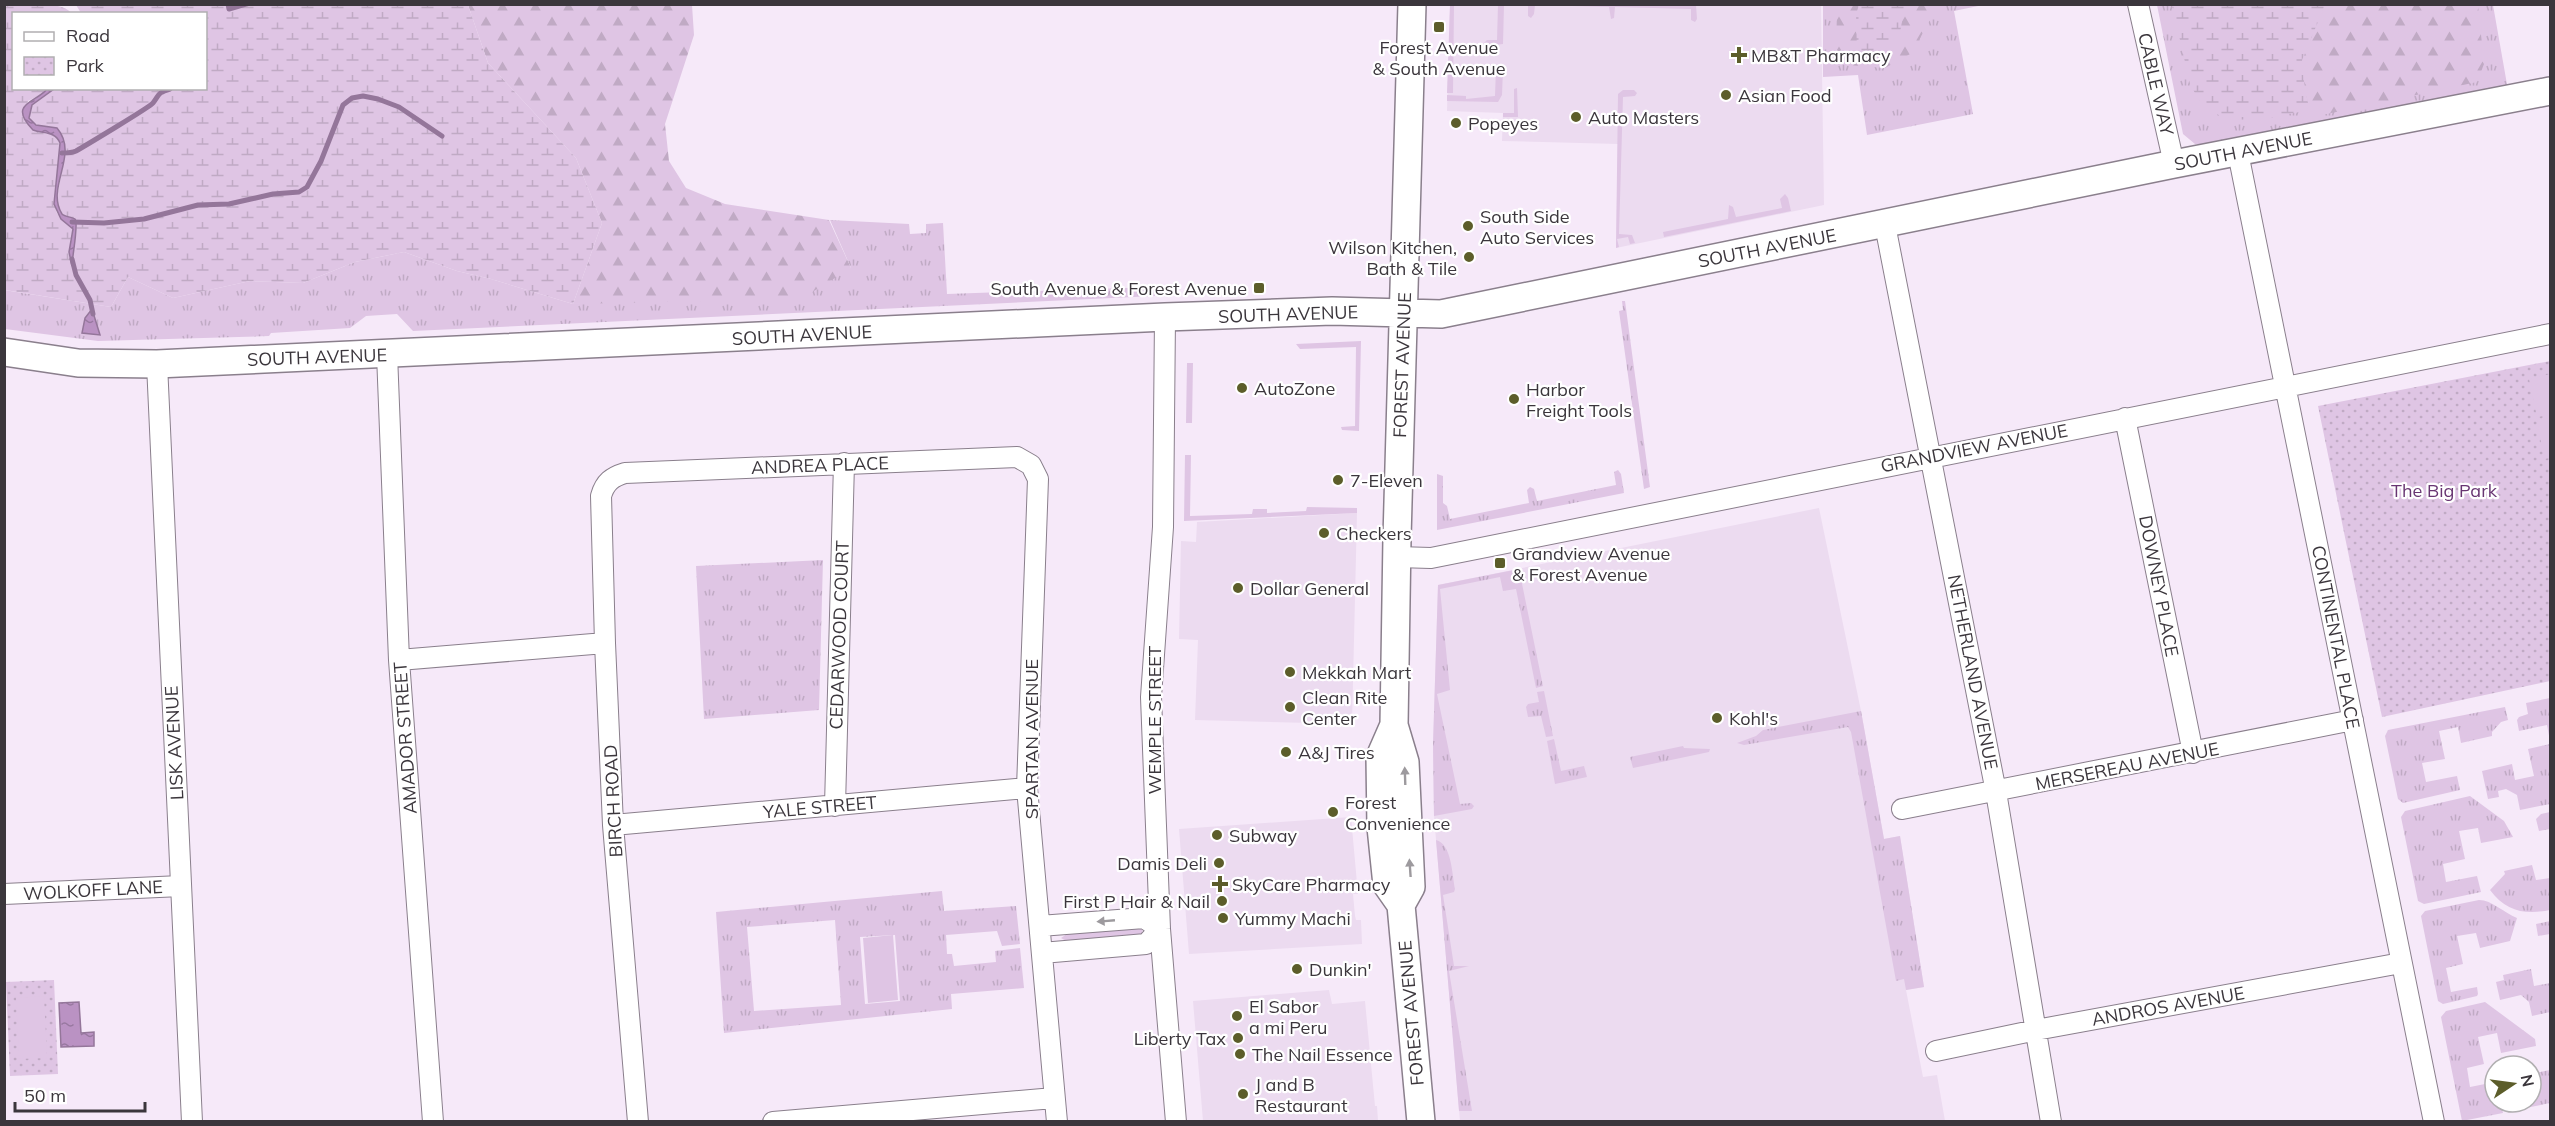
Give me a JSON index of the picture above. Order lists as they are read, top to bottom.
{
  "streets": {
    "street": [
      "CABLE WAY",
      "SOUTH AVENUE",
      "FOREST AVENUE",
      "GRANDVIEW AVENUE",
      "ANDREA PLACE",
      "DOWNEY PLACE",
      "CEDARWOOD COURT",
      "CONTINENTAL PLACE",
      "NETHERLAND AVENUE",
      "WEMPLE STREET",
      "AMADOR STREET",
      "SPARTAN AVENUE",
      "LISK AVENUE",
      "MERSEREAU AVENUE",
      "BIRCH ROAD",
      "YALE STREET",
      "WOLKOFF LANE",
      "ANDROS AVENUE"
    ]
  },
  "crossings": [
    ["CABLE WAY", "SOUTH AVENUE"],
    ["SOUTH AVENUE", "FOREST AVENUE"],
    ["SOUTH AVENUE", "CONTINENTAL PLACE"],
    ["SOUTH AVENUE", "NETHERLAND AVENUE"],
    ["SOUTH AVENUE", "WEMPLE STREET"],
    ["SOUTH AVENUE", "AMADOR STREET"],
    ["SOUTH AVENUE", "LISK AVENUE"],
    ["FOREST AVENUE", "GRANDVIEW AVENUE"],
    ["GRANDVIEW AVENUE", "DOWNEY PLACE"],
    ["GRANDVIEW AVENUE", "CONTINENTAL PLACE"],
    ["GRANDVIEW AVENUE", "NETHERLAND AVENUE"],
    ["ANDREA PLACE", "CEDARWOOD COURT"],
    ["ANDREA PLACE", "SPARTAN AVENUE"],
    ["ANDREA PLACE", "BIRCH ROAD"],
    ["DOWNEY PLACE", "MERSEREAU AVENUE"],
    ["CEDARWOOD COURT", "YALE STREET"],
    ["CONTINENTAL PLACE", "MERSEREAU AVENUE"],
    ["CONTINENTAL PLACE", "ANDROS AVENUE"],
    ["NETHERLAND AVENUE", "MERSEREAU AVENUE"],
    ["NETHERLAND AVENUE", "ANDROS AVENUE"],
    ["SPARTAN AVENUE", "YALE STREET"],
    ["LISK AVENUE", "WOLKOFF LANE"],
    ["BIRCH ROAD", "YALE STREET"]
  ],
  "parks": ["The Big Park"],
  "places": {
    "transit": ["Forest Avenue & South Avenue", "South Avenue & Forest Avenue", "Grandview Avenue & Forest Avenue"],
    "health": ["MB&T Pharmacy", "SkyCare Pharmacy"],
    "other": [
      "Asian Food",
      "Auto Masters",
      "Popeyes",
      "South Side Auto Services",
      "Wilson Kitchen, Bath & Tile",
      "AutoZone",
      "Harbor Freight Tools",
      "7-Eleven",
      "Checkers",
      "Dollar General",
      "Mekkah Mart",
      "Clean Rite Center",
      "Kohl's",
      "A&J Tires",
      "Forest Convenience",
      "Subway",
      "Damis Deli",
      "First P Hair & Nail",
      "Yummy Machi",
      "Dunkin'",
      "El Sabor a mi Peru",
      "Liberty Tax",
      "The Nail Essence",
      "J and B Restaurant"
    ]
  },
  "legend": ["Road", "Park"],
  "scale_bar": "50 m",
  "north": "right"
}
